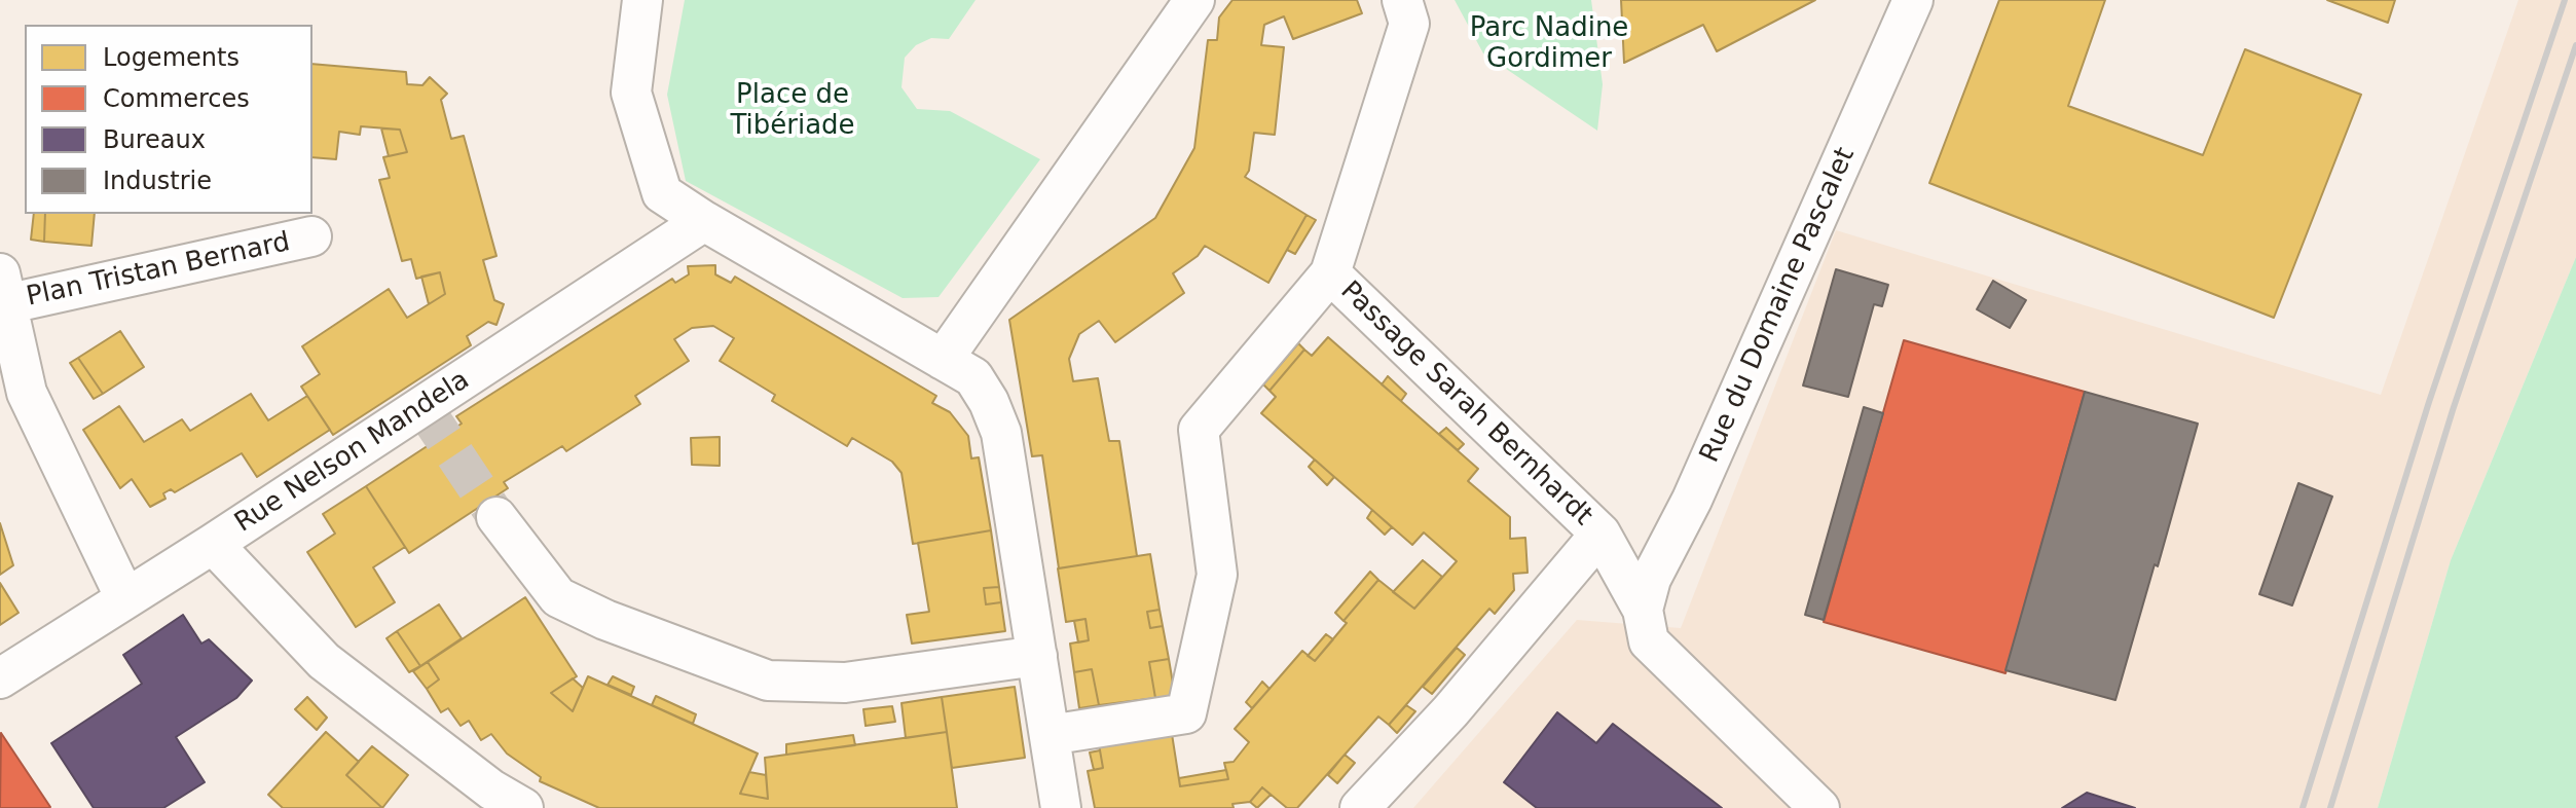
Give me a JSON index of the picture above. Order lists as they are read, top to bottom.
{
  "streets": {
    "street": [
      "Plan Tristan Bernard",
      "Rue du Domaine Pascalet",
      "Passage Sarah Bernhardt",
      "Rue Nelson Mandela"
    ]
  },
  "crossings": [
    ["Rue du Domaine Pascalet", "Passage Sarah Bernhardt"]
  ],
  "parks": ["Parc Nadine Gordimer", "Place de Tibériade"],
  "legend": [
    "Logements",
    "Commerces",
    "Bureaux",
    "Industrie"
  ]
}
